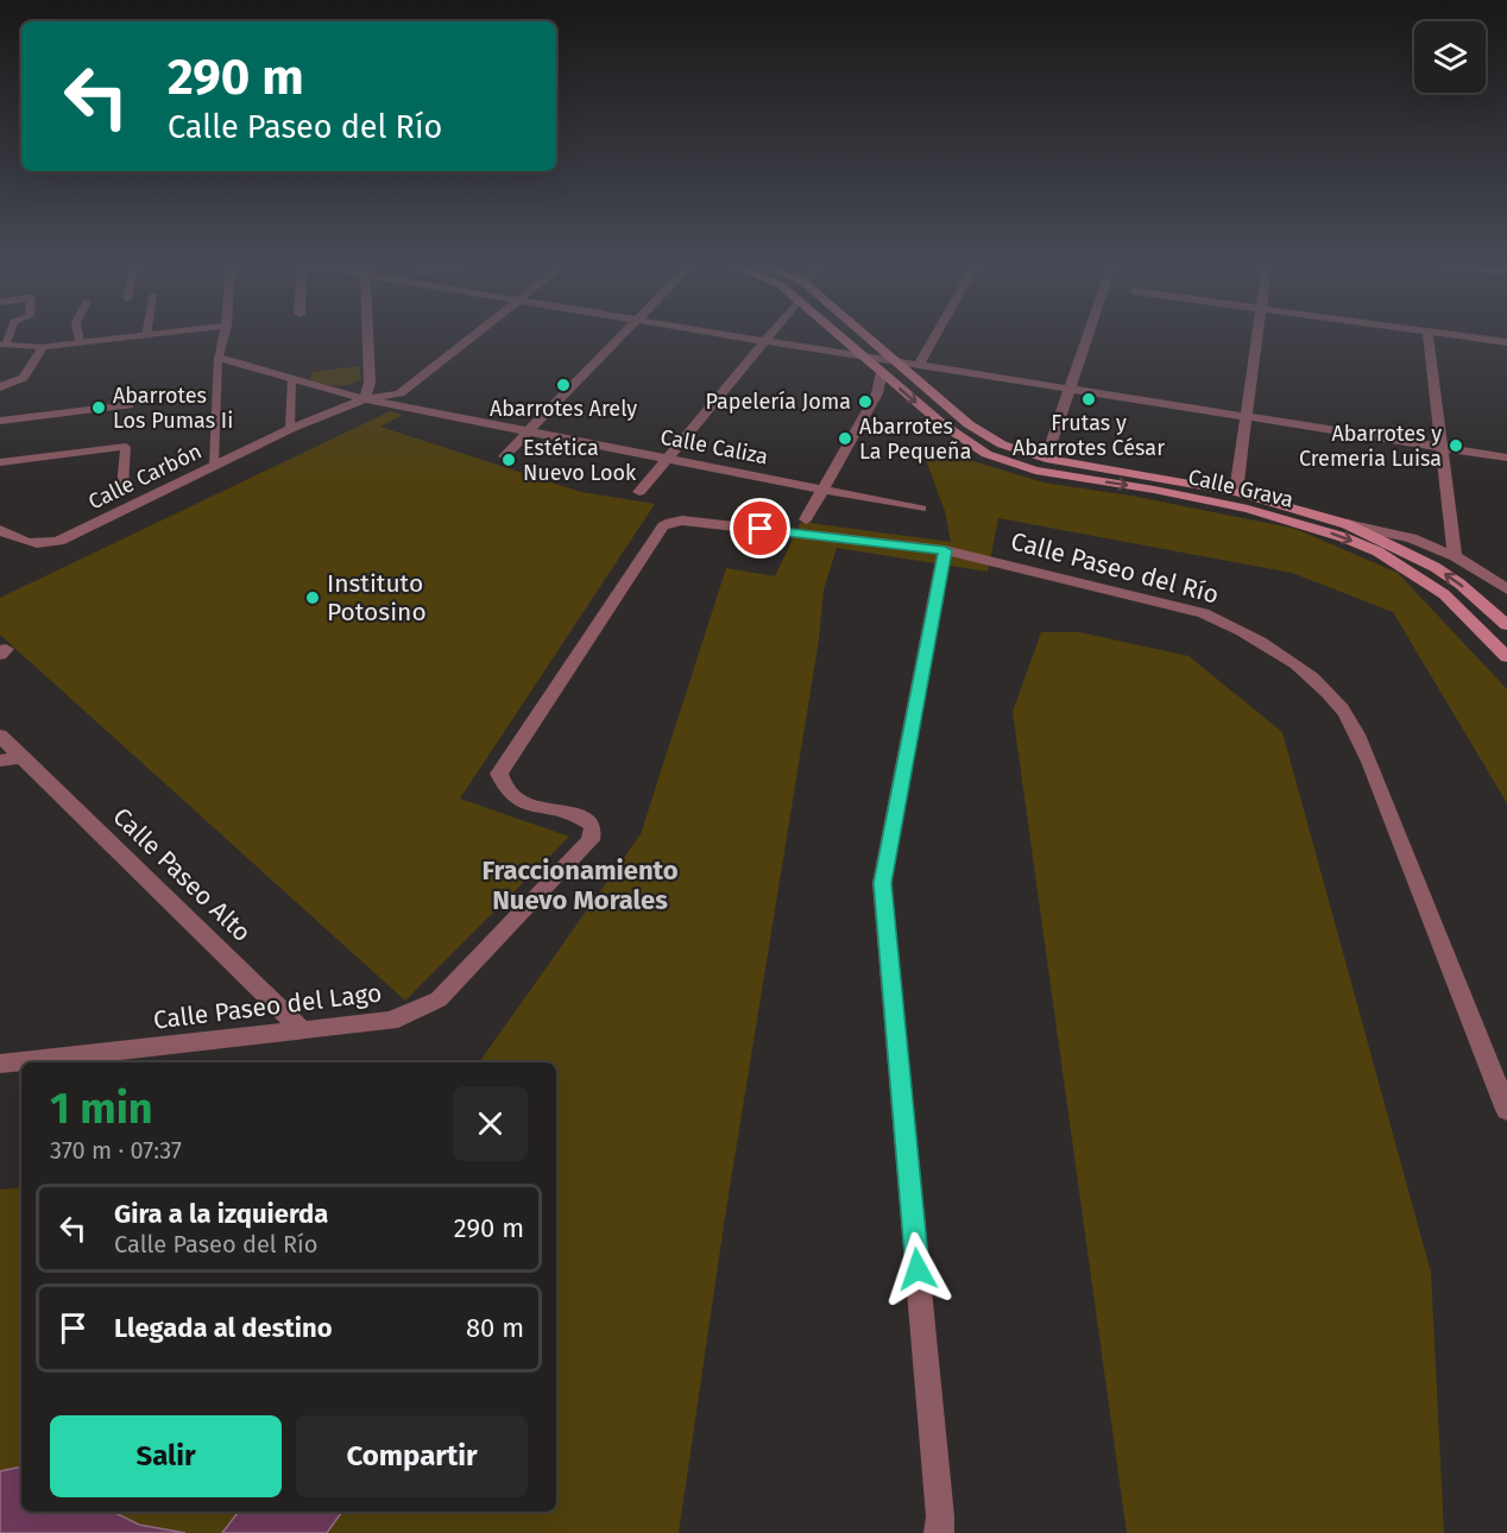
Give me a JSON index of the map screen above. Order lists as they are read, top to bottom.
{
  "streets": {
    "main road": ["Calle Grava"],
    "street": [
      "Calle Caliza",
      "Calle Carbón",
      "Calle Paseo del Río",
      "Calle Paseo Alto",
      "Calle Paseo del Lago"
    ]
  },
  "crossings": [
    ["Calle Caliza", "Calle Carbón"],
    ["Calle Paseo del Río", "Calle Paseo del Lago"],
    ["Calle Paseo Alto", "Calle Paseo del Lago"]
  ],
  "districts": ["Fraccionamiento Nuevo Morales"],
  "places": [
    "Abarrotes Arely",
    "Frutas y Abarrotes César",
    "Papelería Joma",
    "Abarrotes Los Pumas Ii",
    "Abarrotes La Pequeña",
    "Abarrotes y Cremeria Luisa",
    "Estética Nuevo Look",
    "Instituto Potosino"
  ],
  "page": {
    "turn": ["290 m", "Calle Paseo del Río"],
    "heading": ["1 min", "370 m · 07:37"],
    "list": [
      {
        "name": "Gira a la izquierda",
        "note": "Calle Paseo del Río",
        "value": "290 m"
      },
      {
        "name": "Llegada al destino",
        "value": "80 m"
      }
    ],
    "buttons": ["Salir", "Compartir"]
  }
}
